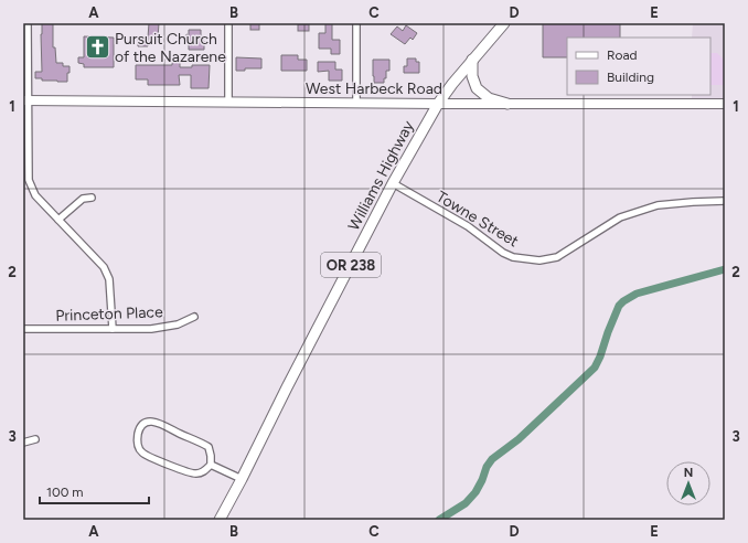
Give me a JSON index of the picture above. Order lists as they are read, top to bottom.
{
  "streets": {
    "main road": ["Williams Highway", "OR 238"],
    "street": ["West Harbeck Road", "Towne Street", "Princeton Place"]
  },
  "crossings": [
    ["West Harbeck Road", "Williams Highway"],
    ["Williams Highway", "Towne Street"]
  ],
  "places": {
    "church": ["Pursuit Church of the Nazarene"]
  },
  "legend": ["Road", "Building"],
  "scale_bar": "100 m",
  "north": "top",
  "grid": {
    "columns": [
      "A",
      "B",
      "C",
      "D",
      "E"
    ],
    "rows": ["1", "2", "3"]
  }
}
